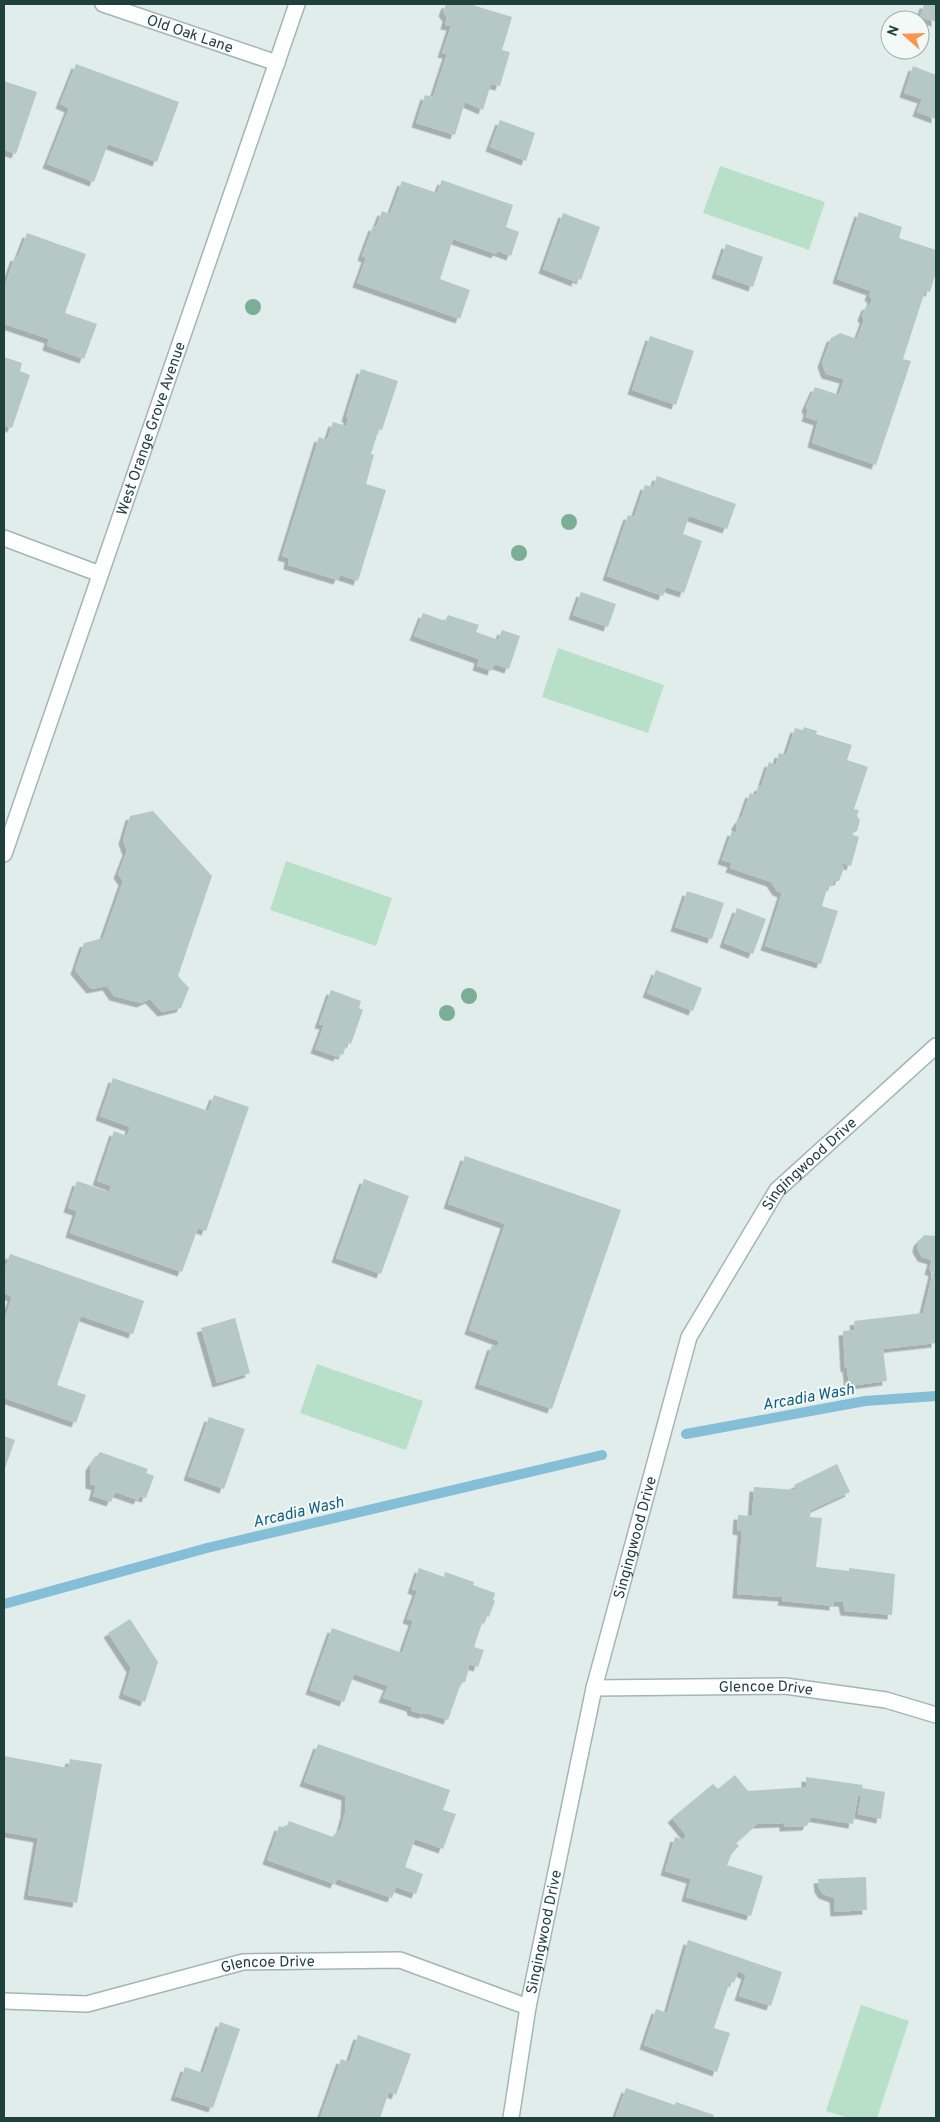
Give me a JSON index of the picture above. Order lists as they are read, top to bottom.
{
  "streets": {
    "street": [
      "Old Oak Lane",
      "West Orange Grove Avenue",
      "Singingwood Drive",
      "Glencoe Drive"
    ]
  },
  "crossings": [
    ["Old Oak Lane", "West Orange Grove Avenue"],
    ["Singingwood Drive", "Glencoe Drive"]
  ],
  "water": ["Arcadia Wash"],
  "north": "left"
}
